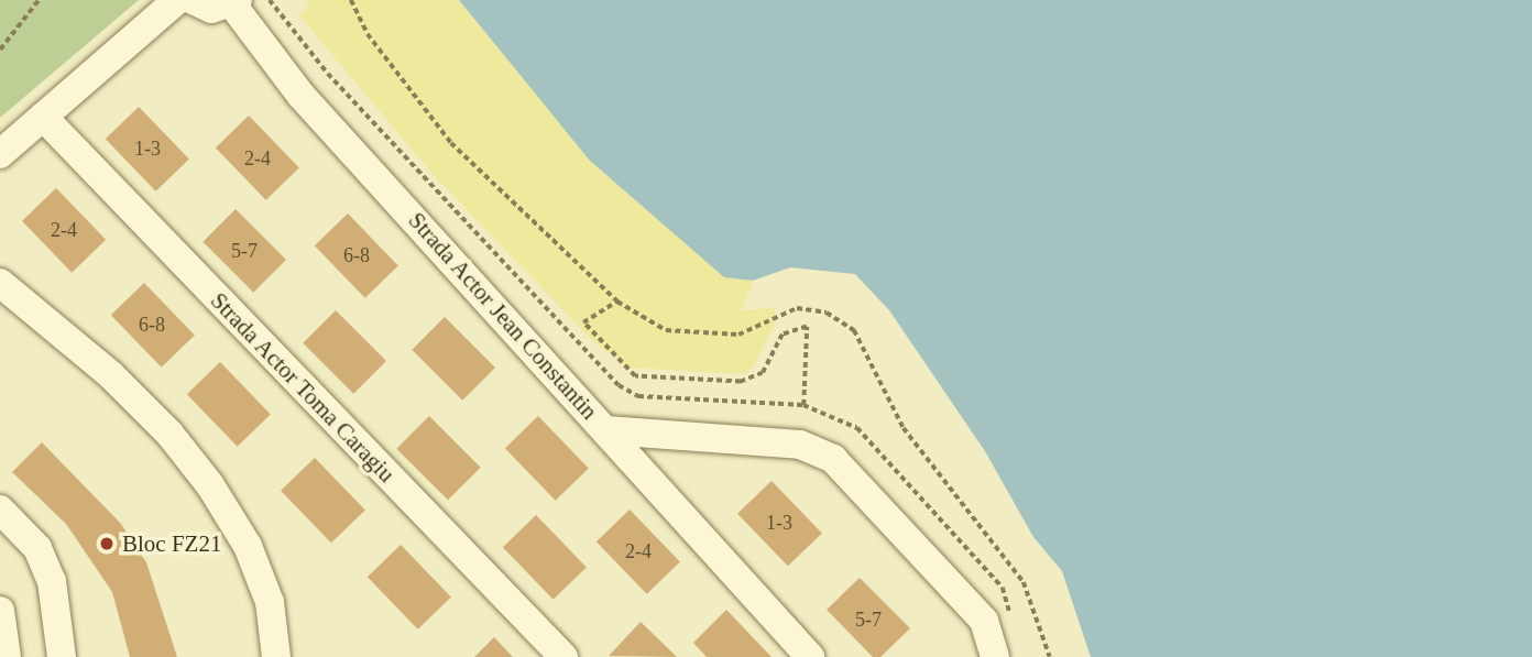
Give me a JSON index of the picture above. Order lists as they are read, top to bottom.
{
  "streets": {
    "street": ["Strada Actor Jean Constantin", "Strada Actor Toma Caragiu"]
  },
  "places": ["Bloc FZ21"],
  "house_numbers": [
    "1-3",
    "2-4",
    "2-4",
    "5-7",
    "6-8",
    "6-8",
    "1-3",
    "2-4",
    "5-7"
  ]
}
